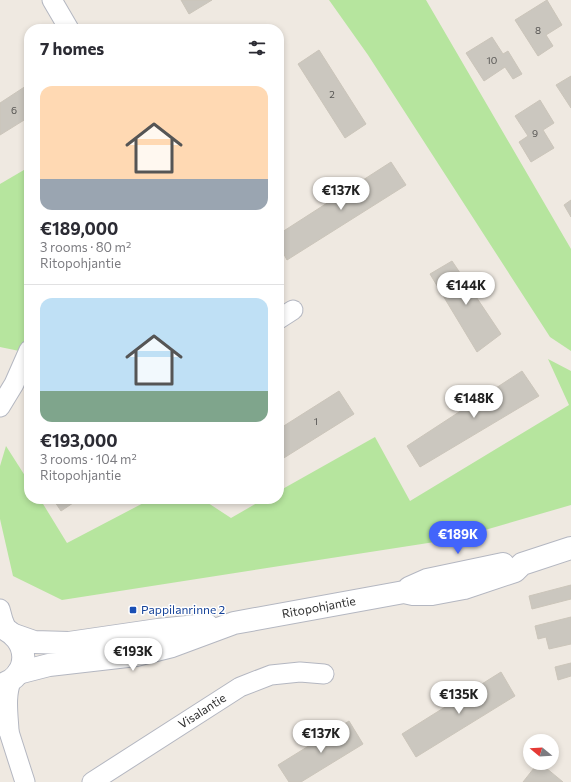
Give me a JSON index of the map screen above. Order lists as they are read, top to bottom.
{
  "streets": {
    "main road": ["Ritopohjantie"],
    "street": ["Visalantie"]
  },
  "places": {
    "transit": ["Pappilanrinne 2"]
  },
  "house_numbers": [
    "8",
    "10",
    "2",
    "6",
    "9",
    "1"
  ],
  "north": "left",
  "page": {
    "heading": "7 homes",
    "list": [
      {
        "name": "€189,000",
        "note": "3 rooms · 80 m² · Ritopohjantie"
      },
      {
        "name": "€193,000",
        "note": "3 rooms · 104 m² · Ritopohjantie"
      }
    ],
    "price": [
      "€137K",
      "€144K",
      "€148K",
      "€189K",
      "€193K",
      "€135K",
      "€137K"
    ]
  }
}
